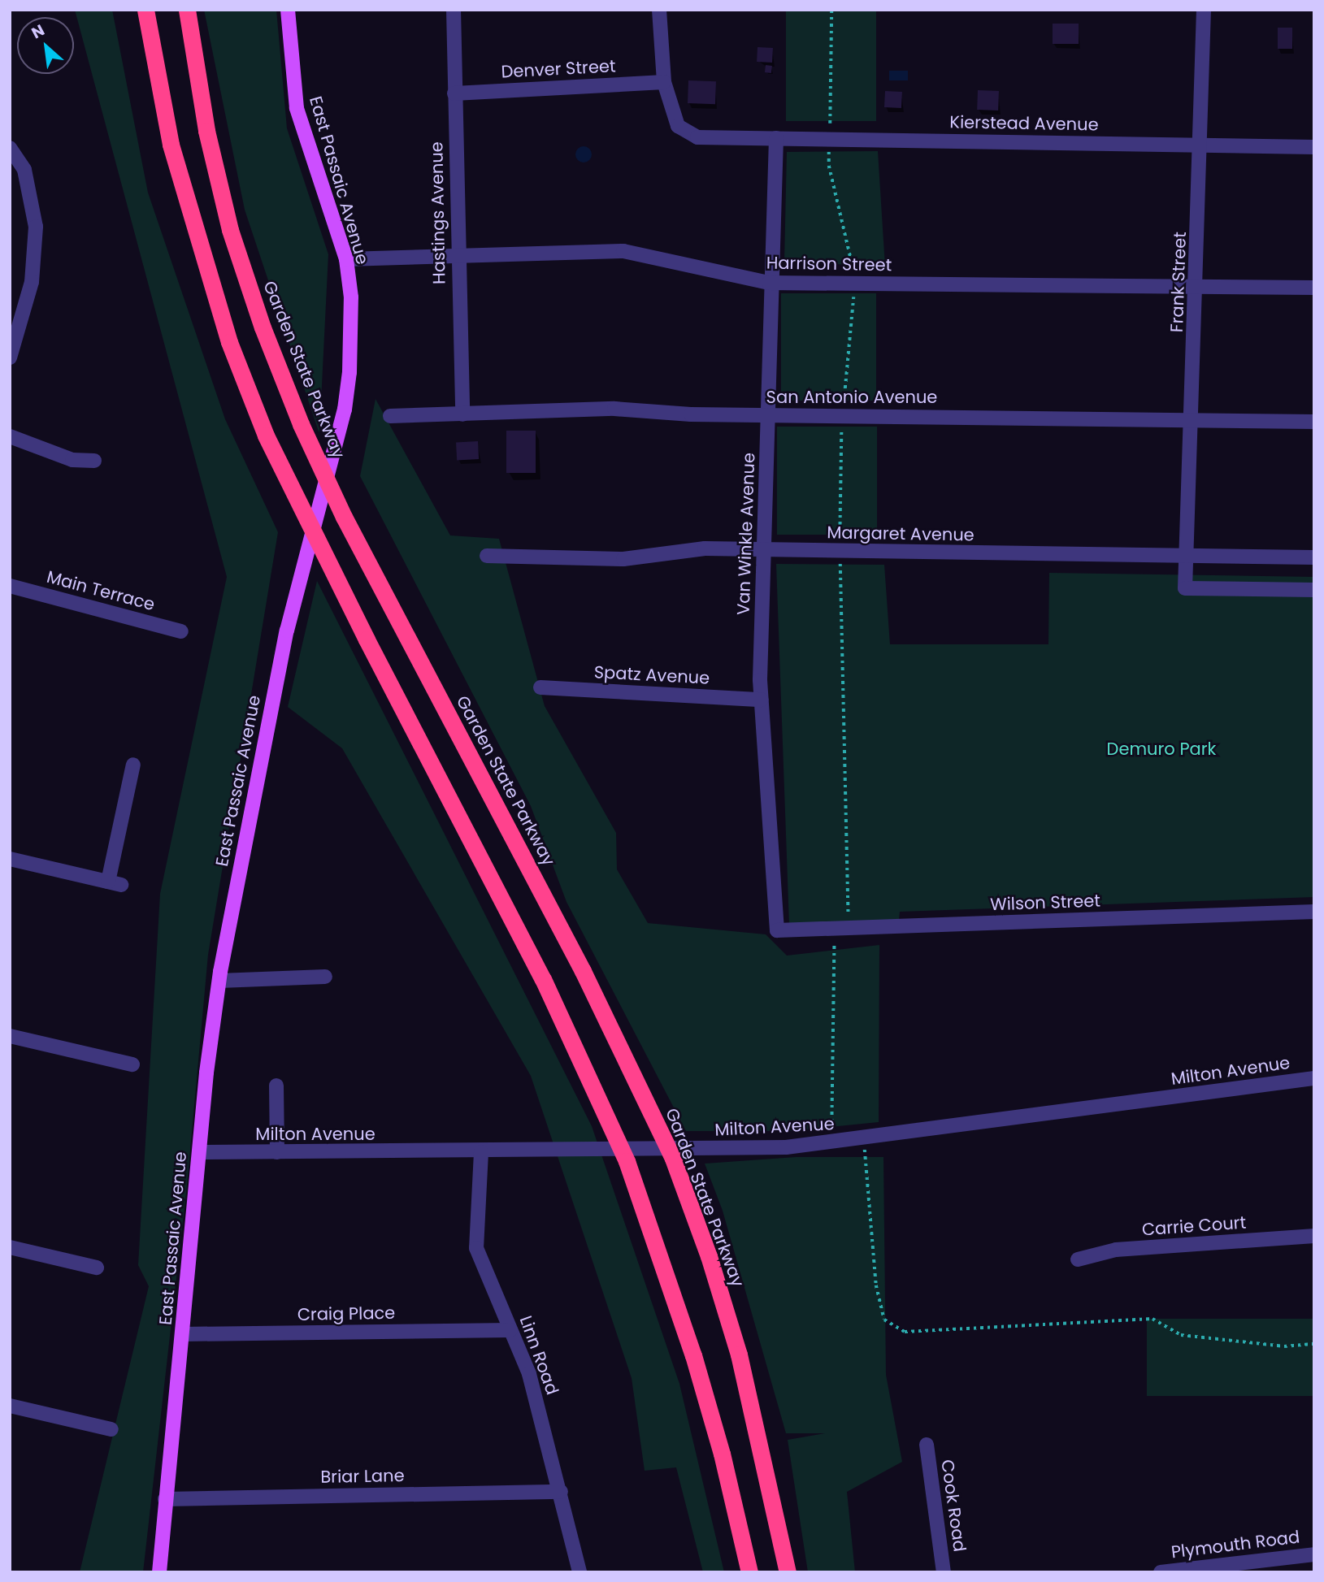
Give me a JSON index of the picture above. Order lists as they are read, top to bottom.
{
  "streets": {
    "highway": ["Garden State Parkway"],
    "main road": ["East Passaic Avenue"],
    "street": [
      "Denver Street",
      "Kierstead Avenue",
      "Hastings Avenue",
      "Harrison Street",
      "Frank Street",
      "San Antonio Avenue",
      "Van Winkle Avenue",
      "Margaret Avenue",
      "Main Terrace",
      "Spatz Avenue",
      "Wilson Street",
      "Milton Avenue",
      "Carrie Court",
      "Craig Place",
      "Linn Road",
      "Briar Lane",
      "Cook Road",
      "Plymouth Road"
    ]
  },
  "crossings": [
    ["Denver Street", "Kierstead Avenue"],
    ["Denver Street", "Hastings Avenue"],
    ["Kierstead Avenue", "Frank Street"],
    ["Kierstead Avenue", "Van Winkle Avenue"],
    ["East Passaic Avenue", "Harrison Street"],
    ["East Passaic Avenue", "Milton Avenue"],
    ["East Passaic Avenue", "Craig Place"],
    ["East Passaic Avenue", "Briar Lane"],
    ["Hastings Avenue", "Harrison Street"],
    ["Hastings Avenue", "San Antonio Avenue"],
    ["Harrison Street", "Frank Street"],
    ["Harrison Street", "Van Winkle Avenue"],
    ["Frank Street", "San Antonio Avenue"],
    ["Frank Street", "Margaret Avenue"],
    ["San Antonio Avenue", "Van Winkle Avenue"],
    ["Van Winkle Avenue", "Margaret Avenue"],
    ["Van Winkle Avenue", "Spatz Avenue"],
    ["Van Winkle Avenue", "Wilson Street"],
    ["Milton Avenue", "Linn Road"],
    ["Craig Place", "Linn Road"],
    ["Linn Road", "Briar Lane"]
  ],
  "parks": ["Demuro Park"],
  "north": "top left"
}
